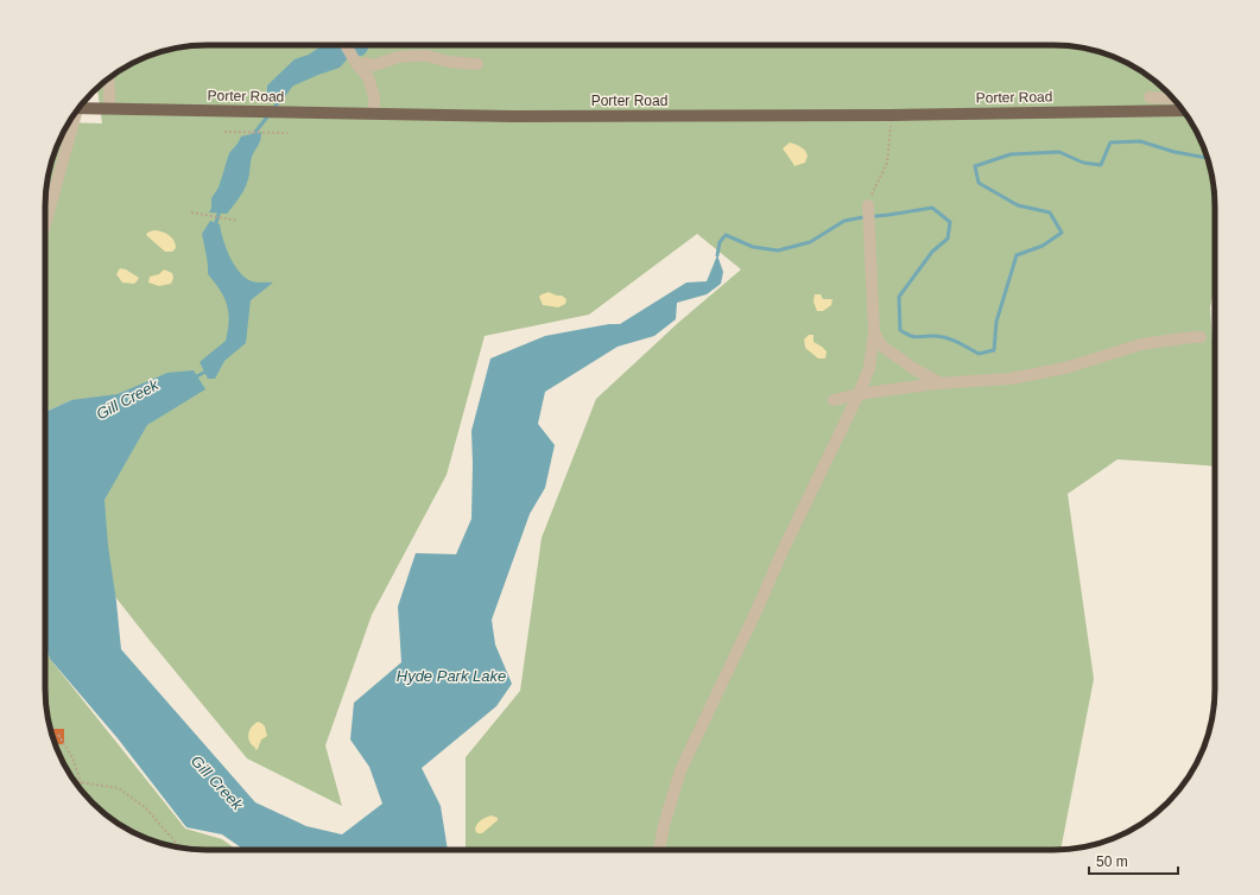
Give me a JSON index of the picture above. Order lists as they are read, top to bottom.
{
  "streets": {
    "main road": ["Porter Road"]
  },
  "water": ["Gill Creek", "Hyde Park Lake"],
  "scale_bar": "50 m"
}
